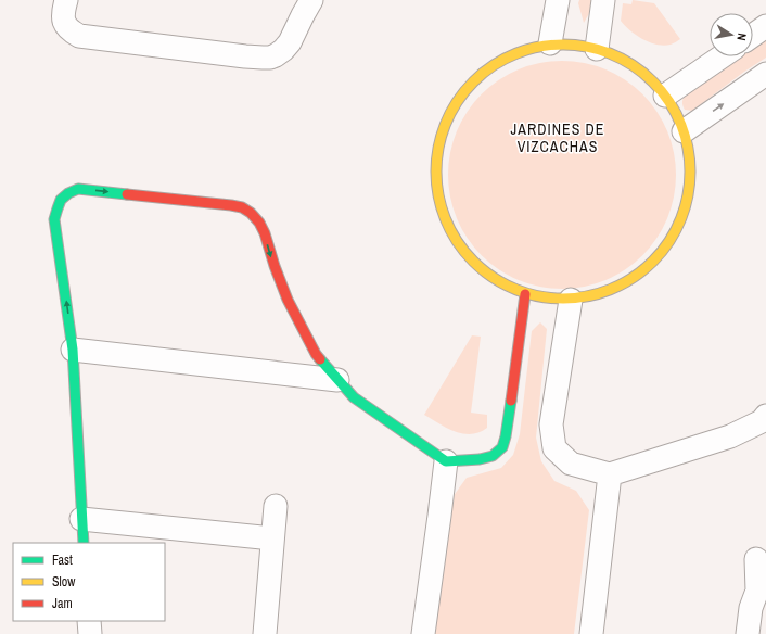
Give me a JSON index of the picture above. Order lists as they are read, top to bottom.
{
  "districts": ["JARDINES DE VIZCACHAS"],
  "legend": ["Fast", "Slow", "Jam"],
  "north": "right"
}
